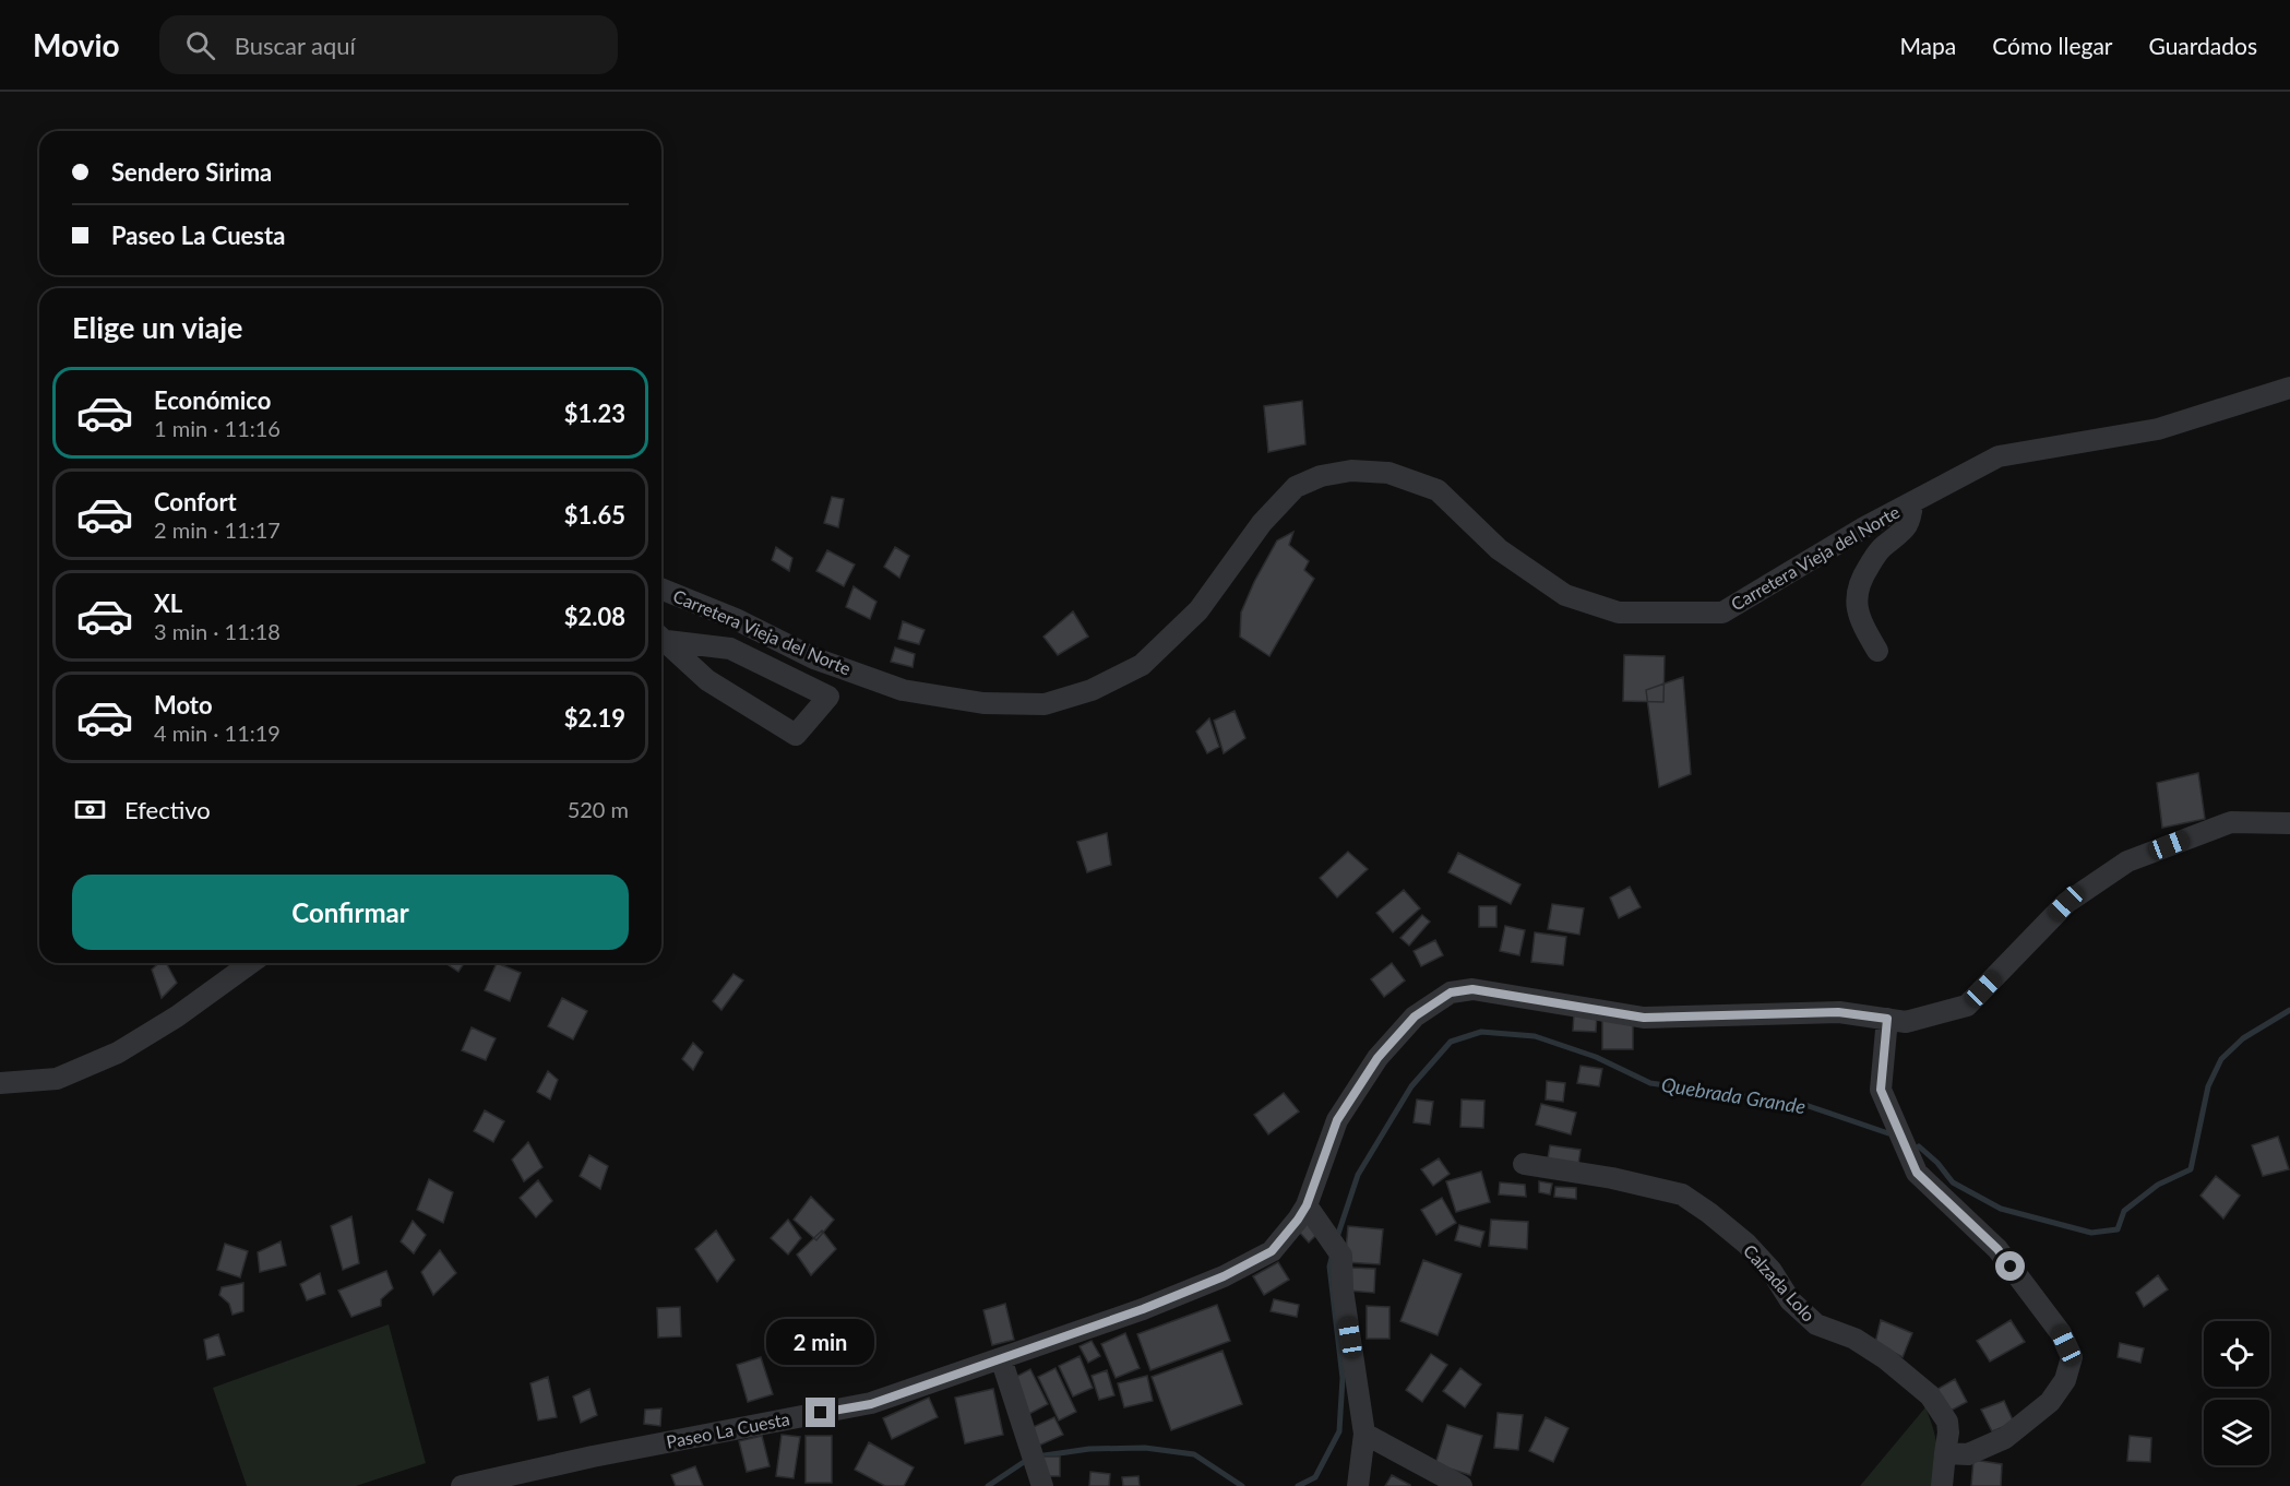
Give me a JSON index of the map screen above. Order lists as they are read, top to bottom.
{
  "streets": {
    "street": ["Carretera Vieja del Norte", "Calzada Lolo", "Paseo La Cuesta"]
  },
  "water": ["Quebrada Grande"],
  "page": {
    "header": "Movio",
    "search": "Buscar aquí",
    "nav": ["Mapa", "Cómo llegar", "Guardados"],
    "banner": ["Sendero Sirima", "Paseo La Cuesta"],
    "heading": "Elige un viaje",
    "list": [
      {
        "name": "Económico",
        "note": "1 min · 11:16",
        "value": "$1.23"
      },
      {
        "name": "Confort",
        "note": "2 min · 11:17",
        "value": "$1.65"
      },
      {
        "name": "XL",
        "note": "3 min · 11:18",
        "value": "$2.08"
      },
      {
        "name": "Moto",
        "note": "4 min · 11:19",
        "value": "$2.19"
      }
    ],
    "pay": ["Efectivo", "520 m"],
    "buttons": "Confirmar",
    "bubble": "2 min"
  }
}
